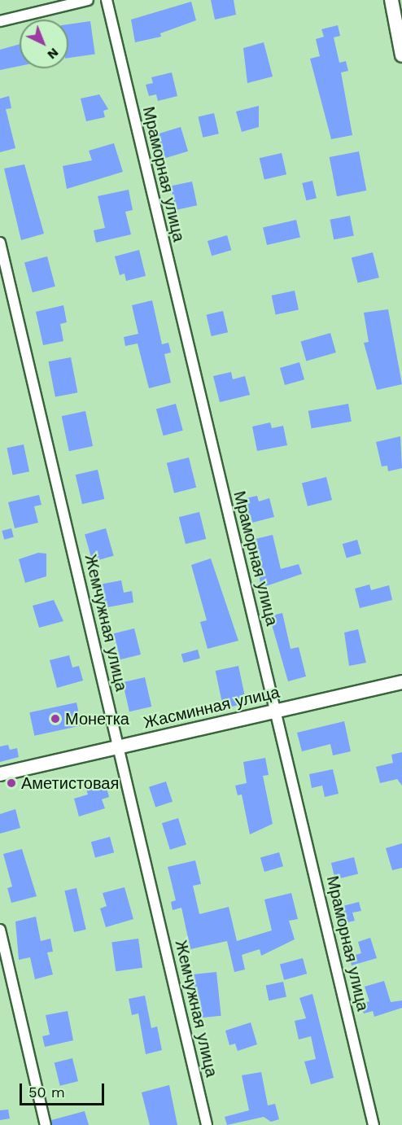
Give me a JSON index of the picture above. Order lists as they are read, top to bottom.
{
  "streets": {
    "street": ["Мраморная улица", "Жемчужная улица", "Жасминная улица"]
  },
  "crossings": [
    ["Мраморная улица", "Жасминная улица"],
    ["Жемчужная улица", "Жасминная улица"]
  ],
  "places": ["Монетка", "Аметистовая"],
  "scale_bar": "50 m",
  "north": "bottom right"
}
